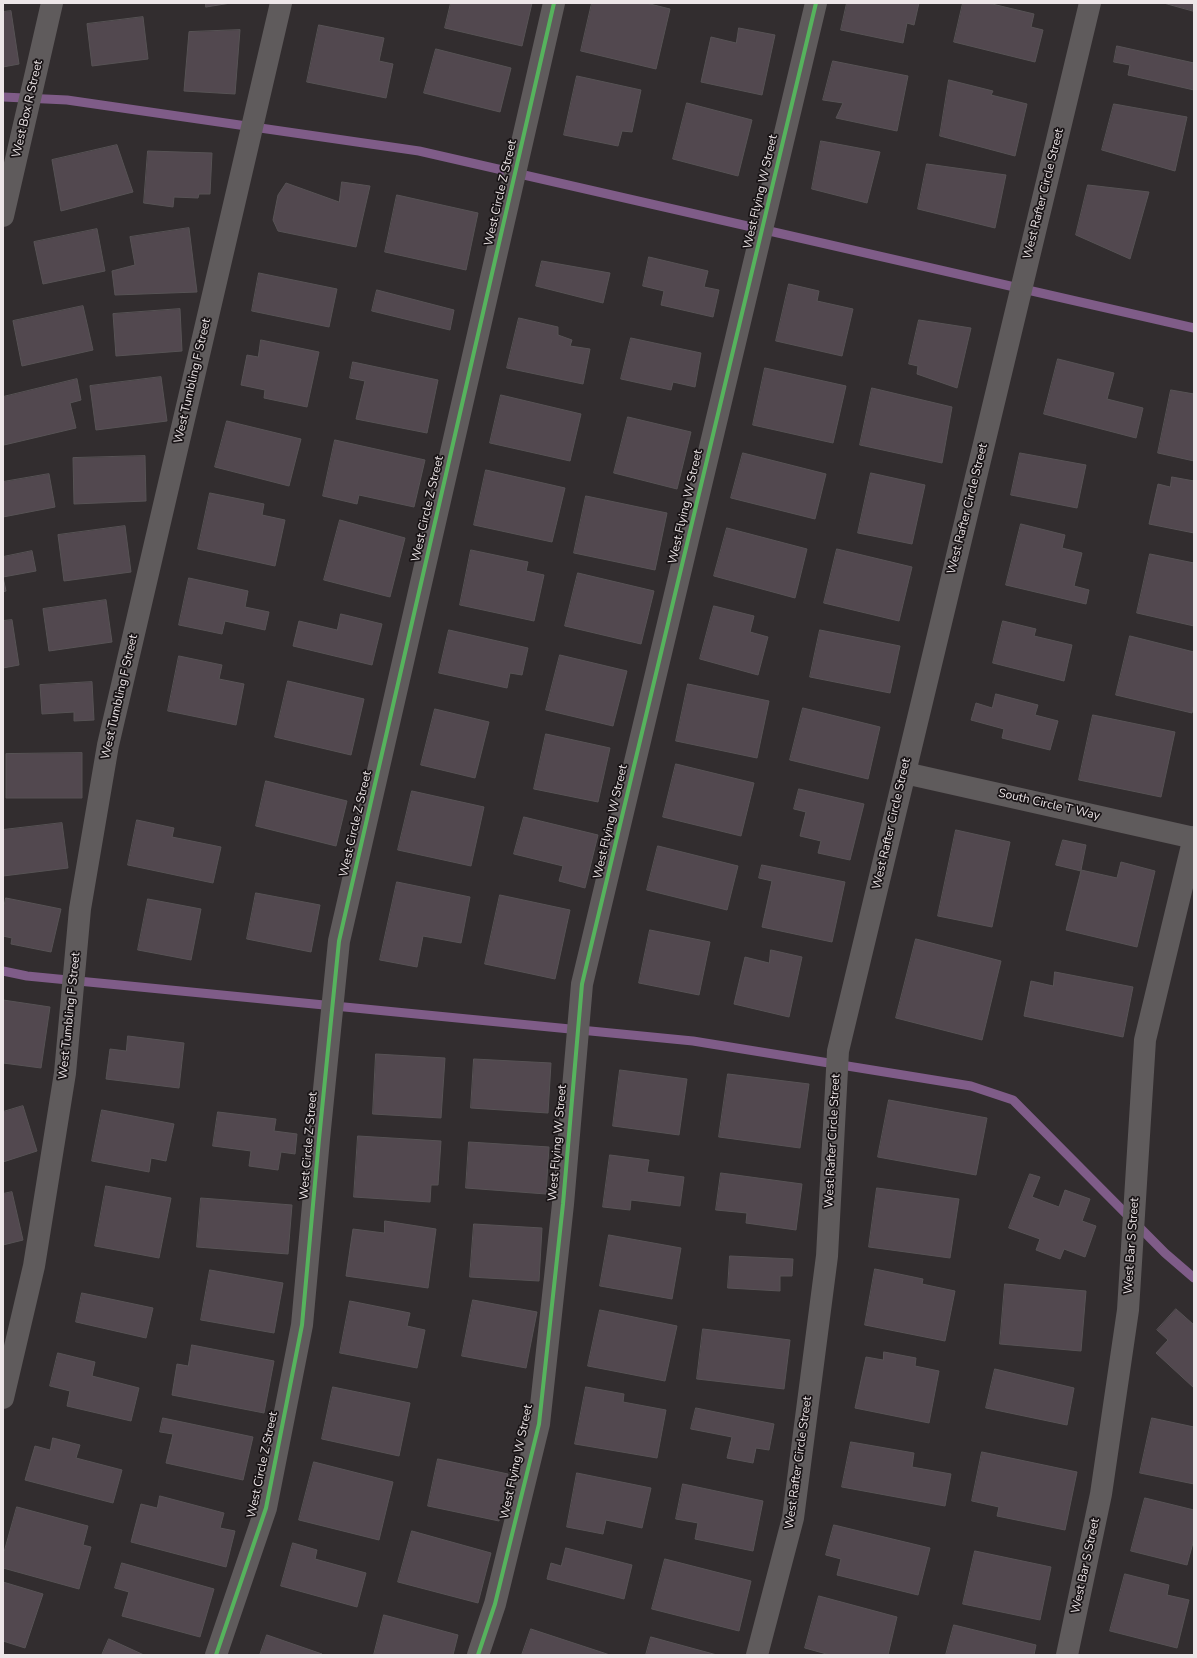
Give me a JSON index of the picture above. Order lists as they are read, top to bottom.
{
  "streets": {
    "street": [
      "West Box R Street",
      "West Flying W Street",
      "West Circle Z Street",
      "West Rafter Circle Street",
      "West Tumbling F Street",
      "South Circle T Way",
      "West Bar S Street"
    ]
  },
  "crossings": [
    ["West Rafter Circle Street", "South Circle T Way"],
    ["South Circle T Way", "West Bar S Street"]
  ]
}
